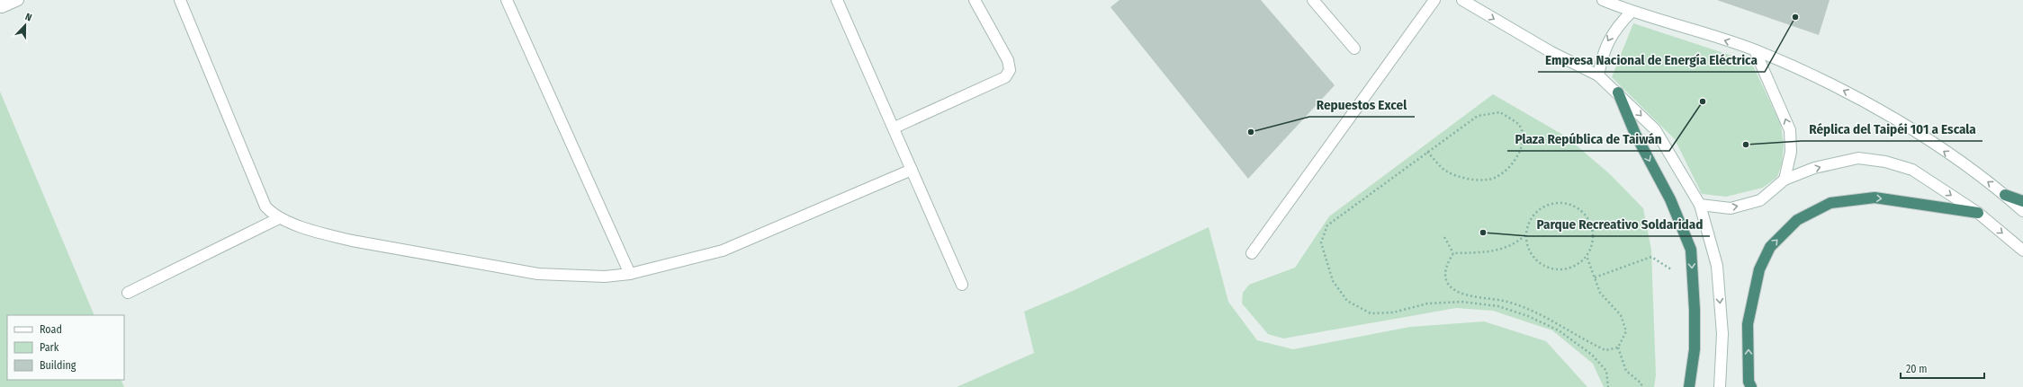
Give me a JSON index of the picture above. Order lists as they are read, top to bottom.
{
  "places": [
    "Empresa Nacional de Energía Eléctrica",
    "Plaza República de Taiwán",
    "Repuestos Excel",
    "Réplica del Taipéi 101 a Escala",
    "Parque Recreativo Soldaridad"
  ],
  "legend": ["Road", "Park", "Building"],
  "scale_bar": "20 m",
  "north": "top"
}
